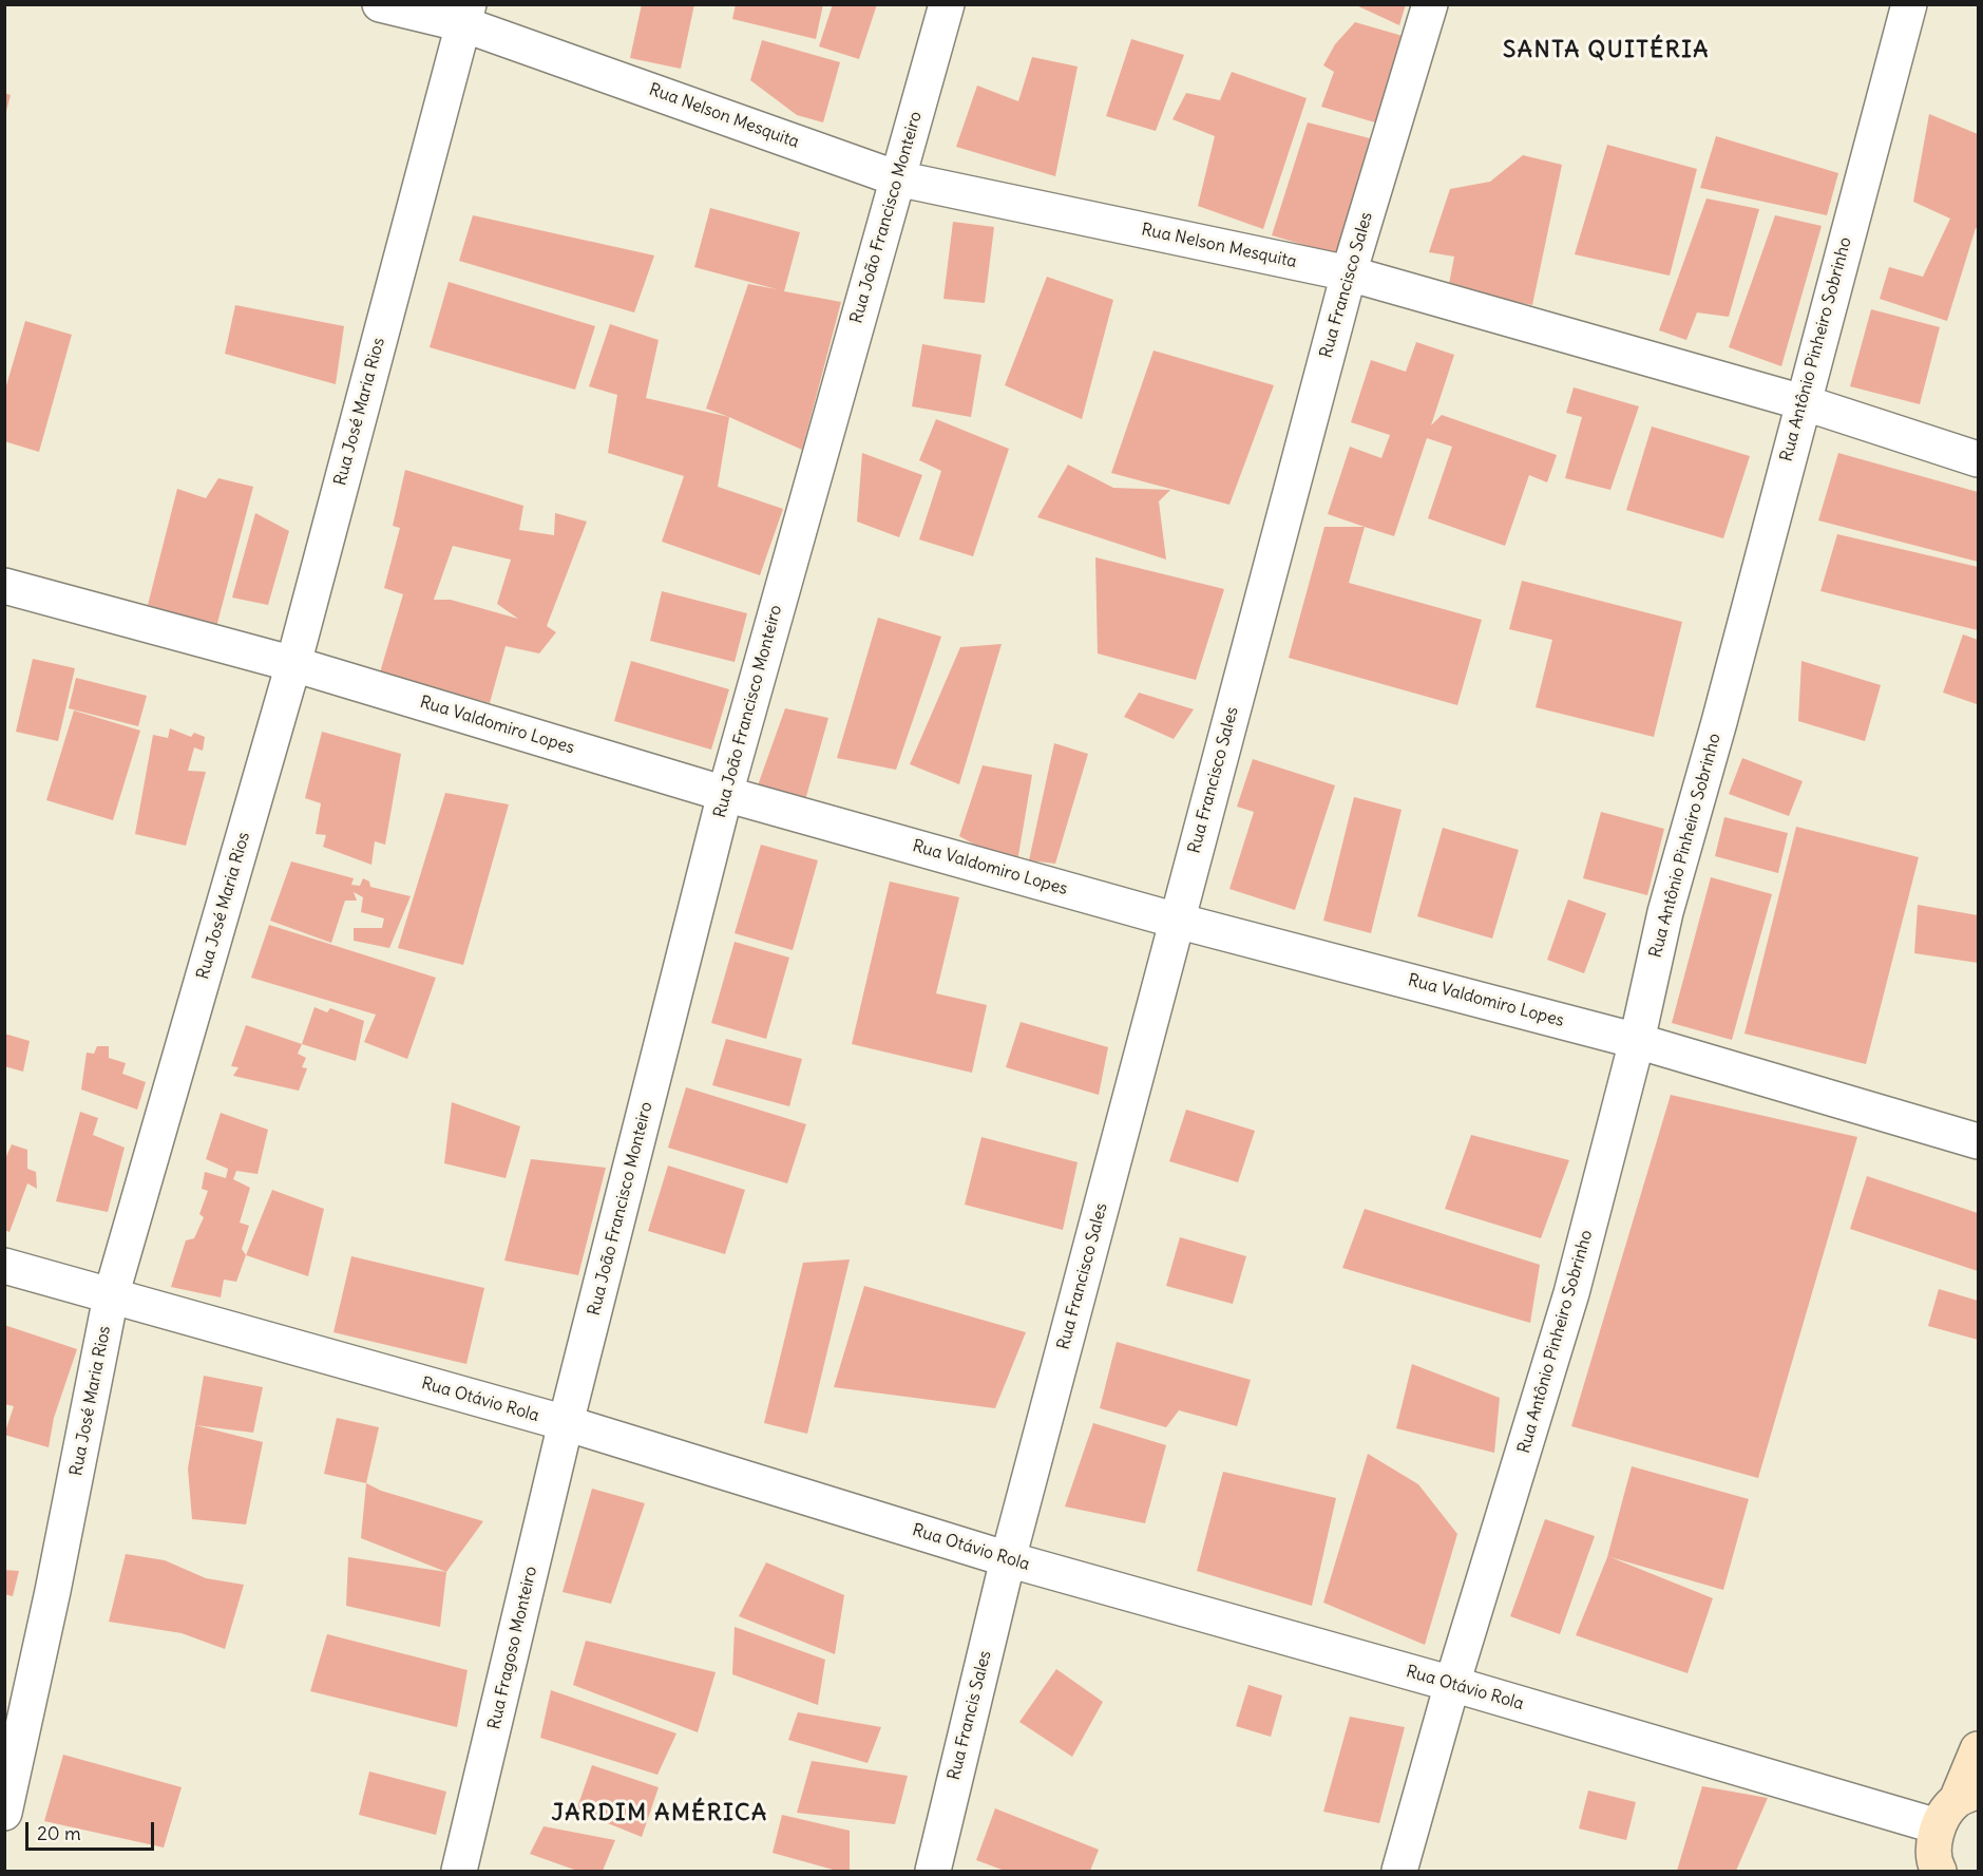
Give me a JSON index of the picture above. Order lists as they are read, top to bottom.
{
  "streets": {
    "street": [
      "Rua Nelson Mesquita",
      "Rua João Francisco Monteiro",
      "Rua Francisco Sales",
      "Rua Antônio Pinheiro Sobrinho",
      "Rua José Maria Rios",
      "Rua Valdomiro Lopes",
      "Rua Otávio Rola",
      "Rua Fragoso Monteiro",
      "Rua Francis Sales"
    ]
  },
  "crossings": [
    ["Rua Nelson Mesquita", "Rua João Francisco Monteiro"],
    ["Rua Nelson Mesquita", "Rua Francisco Sales"],
    ["Rua Nelson Mesquita", "Rua Antônio Pinheiro Sobrinho"],
    ["Rua Nelson Mesquita", "Rua José Maria Rios"],
    ["Rua João Francisco Monteiro", "Rua Valdomiro Lopes"],
    ["Rua João Francisco Monteiro", "Rua Otávio Rola"],
    ["Rua João Francisco Monteiro", "Rua Fragoso Monteiro"],
    ["Rua Francisco Sales", "Rua Valdomiro Lopes"],
    ["Rua Francisco Sales", "Rua Otávio Rola"],
    ["Rua Francisco Sales", "Rua Francis Sales"],
    ["Rua Antônio Pinheiro Sobrinho", "Rua Valdomiro Lopes"],
    ["Rua Antônio Pinheiro Sobrinho", "Rua Otávio Rola"],
    ["Rua José Maria Rios", "Rua Valdomiro Lopes"],
    ["Rua José Maria Rios", "Rua Otávio Rola"],
    ["Rua Otávio Rola", "Rua Fragoso Monteiro"],
    ["Rua Otávio Rola", "Rua Francis Sales"]
  ],
  "districts": ["SANTA QUITÉRIA", "JARDIM AMÉRICA"],
  "scale_bar": "20 m"
}
